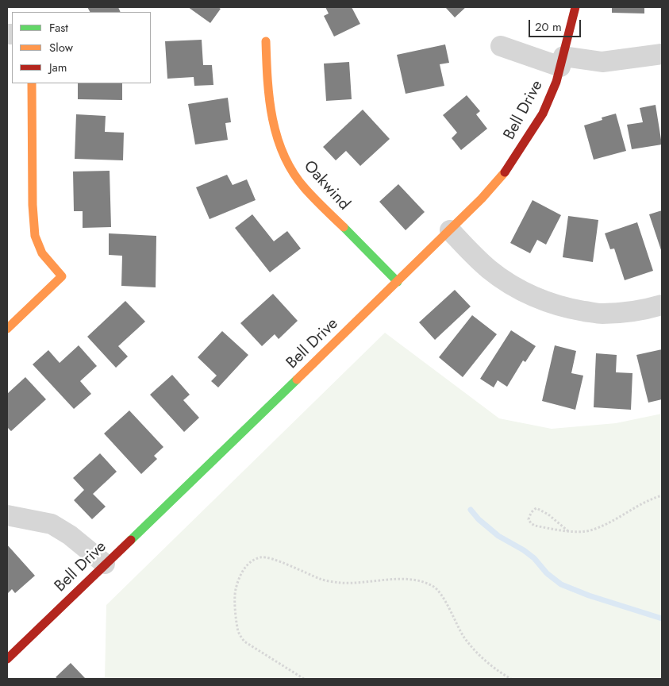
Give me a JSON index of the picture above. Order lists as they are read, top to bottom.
{
  "streets": {
    "street": ["Bell Drive", "Oakwind"]
  },
  "crossings": [
    ["Bell Drive", "Oakwind"]
  ],
  "legend": ["Fast", "Slow", "Jam"],
  "scale_bar": "20 m"
}
